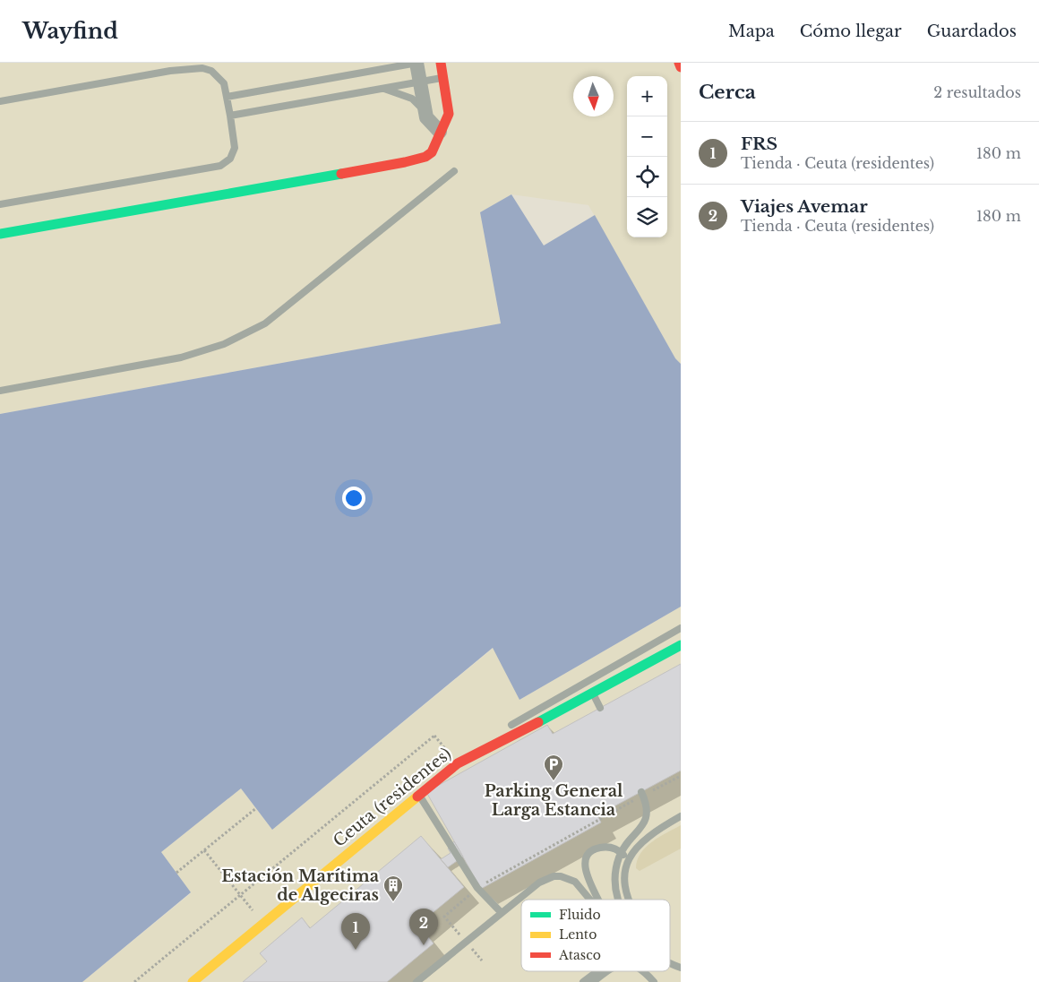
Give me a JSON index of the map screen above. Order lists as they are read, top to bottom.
{
  "streets": {
    "street": ["Ceuta (residentes)"]
  },
  "places": {
    "parking": ["Parking General Larga Estancia"],
    "building": ["Estación Marítima de Algeciras"]
  },
  "legend": ["Fluido", "Lento", "Atasco"],
  "north": "bottom",
  "page": {
    "header": "Wayfind",
    "nav": ["Mapa", "Cómo llegar", "Guardados"],
    "heading": ["Cerca", "2 resultados"],
    "map_buttons": ["+", "−"],
    "list": [
      {
        "mark": "1",
        "name": "FRS",
        "note": "Tienda · Ceuta (residentes)",
        "value": "180 m"
      },
      {
        "mark": "2",
        "name": "Viajes Avemar",
        "note": "Tienda · Ceuta (residentes)",
        "value": "180 m"
      }
    ],
    "pins": ["2", "1"]
  }
}
